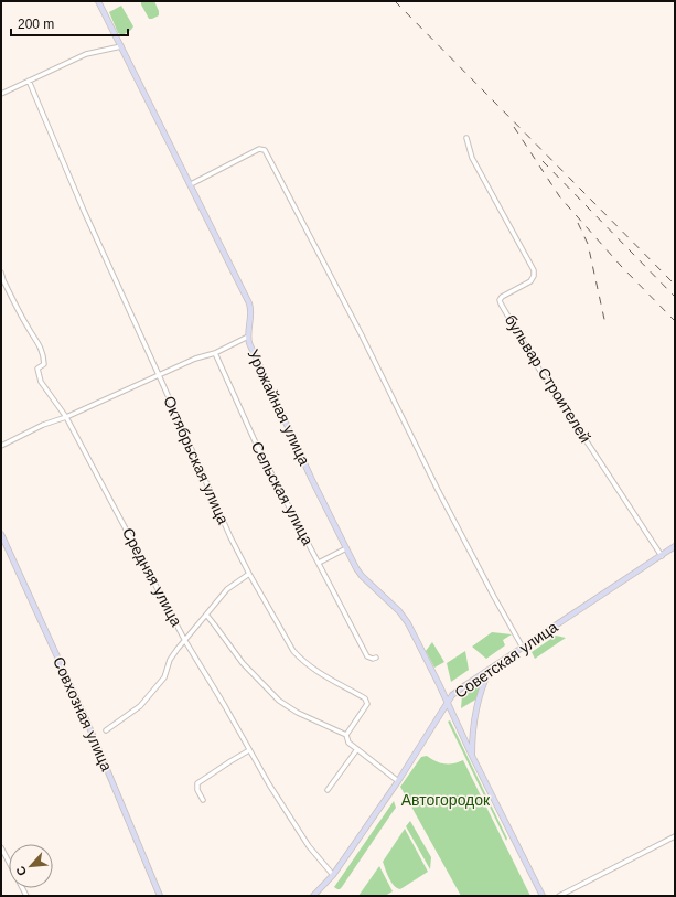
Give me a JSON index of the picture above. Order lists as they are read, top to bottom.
{
  "streets": {
    "street": [
      "бульвар Строителей",
      "Урожайная улица",
      "Октябрьская улица",
      "Сельская улица",
      "Средняя улица",
      "Советская улица",
      "Совхозная улица"
    ]
  },
  "crossings": [
    ["бульвар Строителей", "Советская улица"],
    ["Урожайная улица", "Советская улица"],
    ["Средняя улица", "Советская улица"]
  ],
  "parks": ["Автогородок"],
  "scale_bar": "200 m",
  "north": "bottom left"
}
